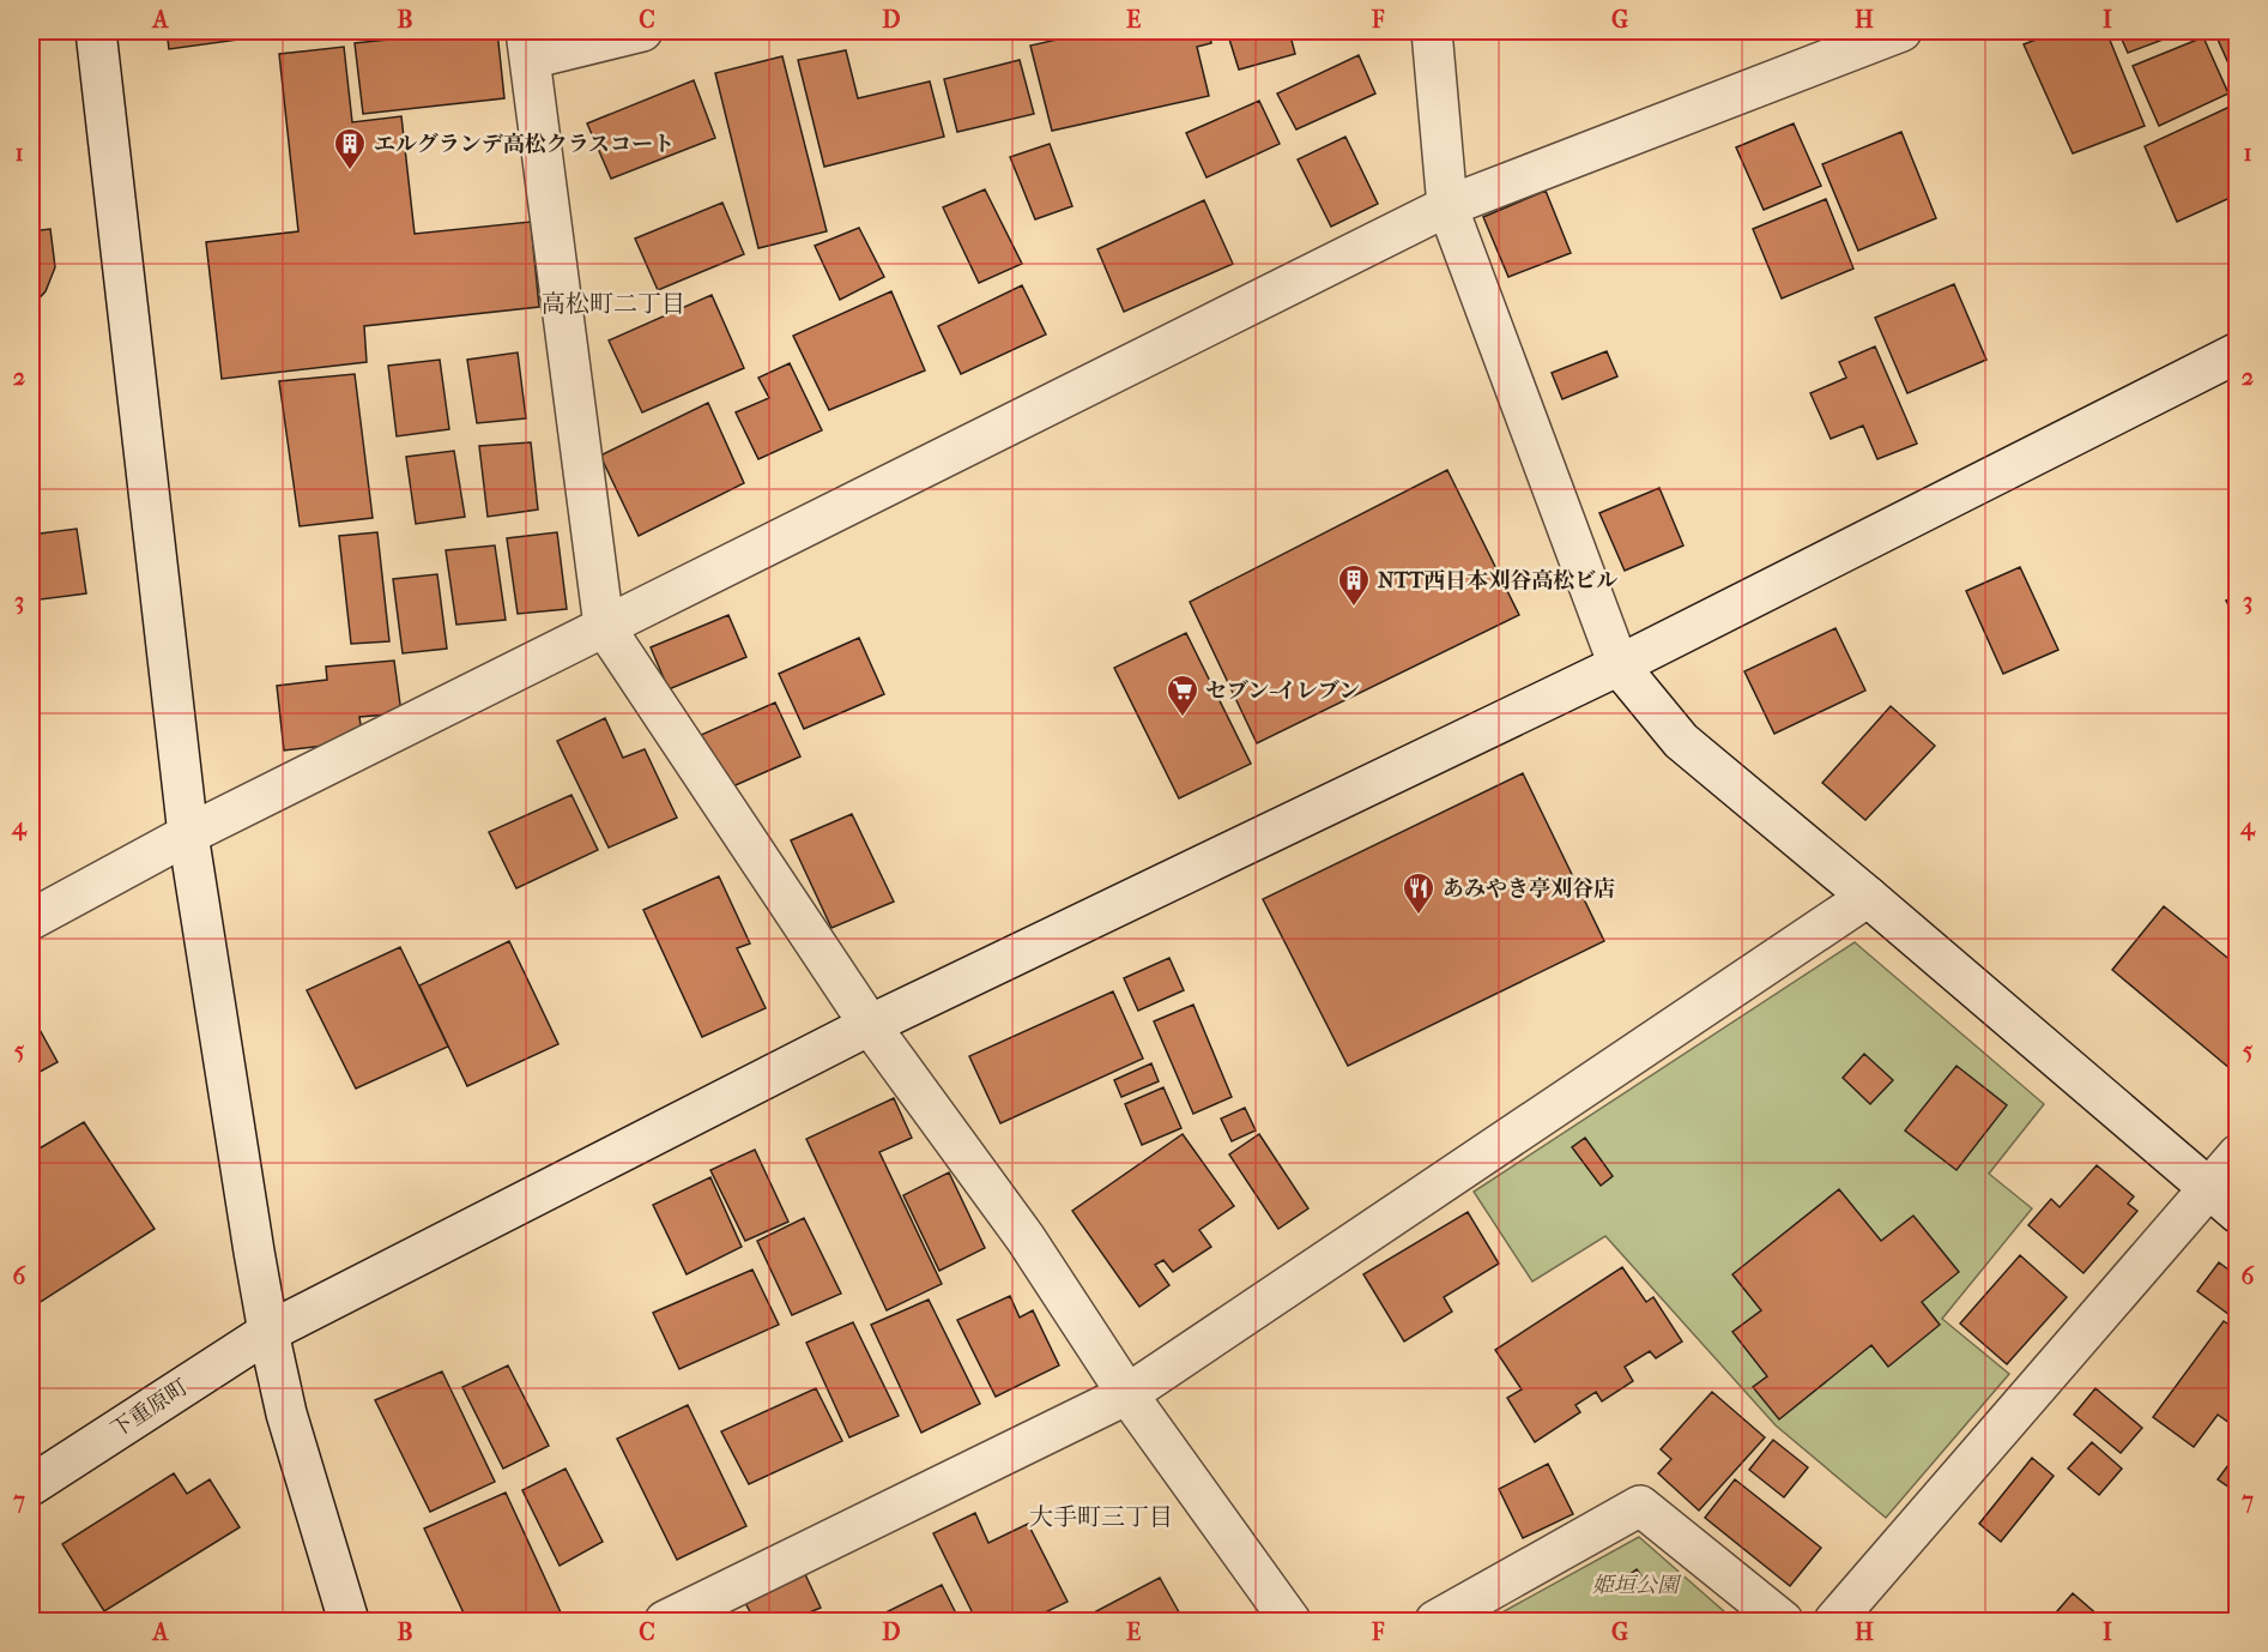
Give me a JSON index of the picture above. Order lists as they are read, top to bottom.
{
  "streets": {
    "street": ["下重原町"]
  },
  "districts": ["高松町二丁目", "大手町三丁目"],
  "parks": ["姫垣公園"],
  "places": {
    "building": ["エルグランデ高松クラスコート", "NTT西日本刈谷高松ビル"],
    "supermarket": ["セブン-イレブン"],
    "restaurant": ["あみやき亭刈谷店"]
  },
  "grid": {
    "columns": [
      "A",
      "B",
      "C",
      "D",
      "E",
      "F",
      "G",
      "H",
      "I"
    ],
    "rows": [
      "1",
      "2",
      "3",
      "4",
      "5",
      "6",
      "7"
    ]
  }
}
